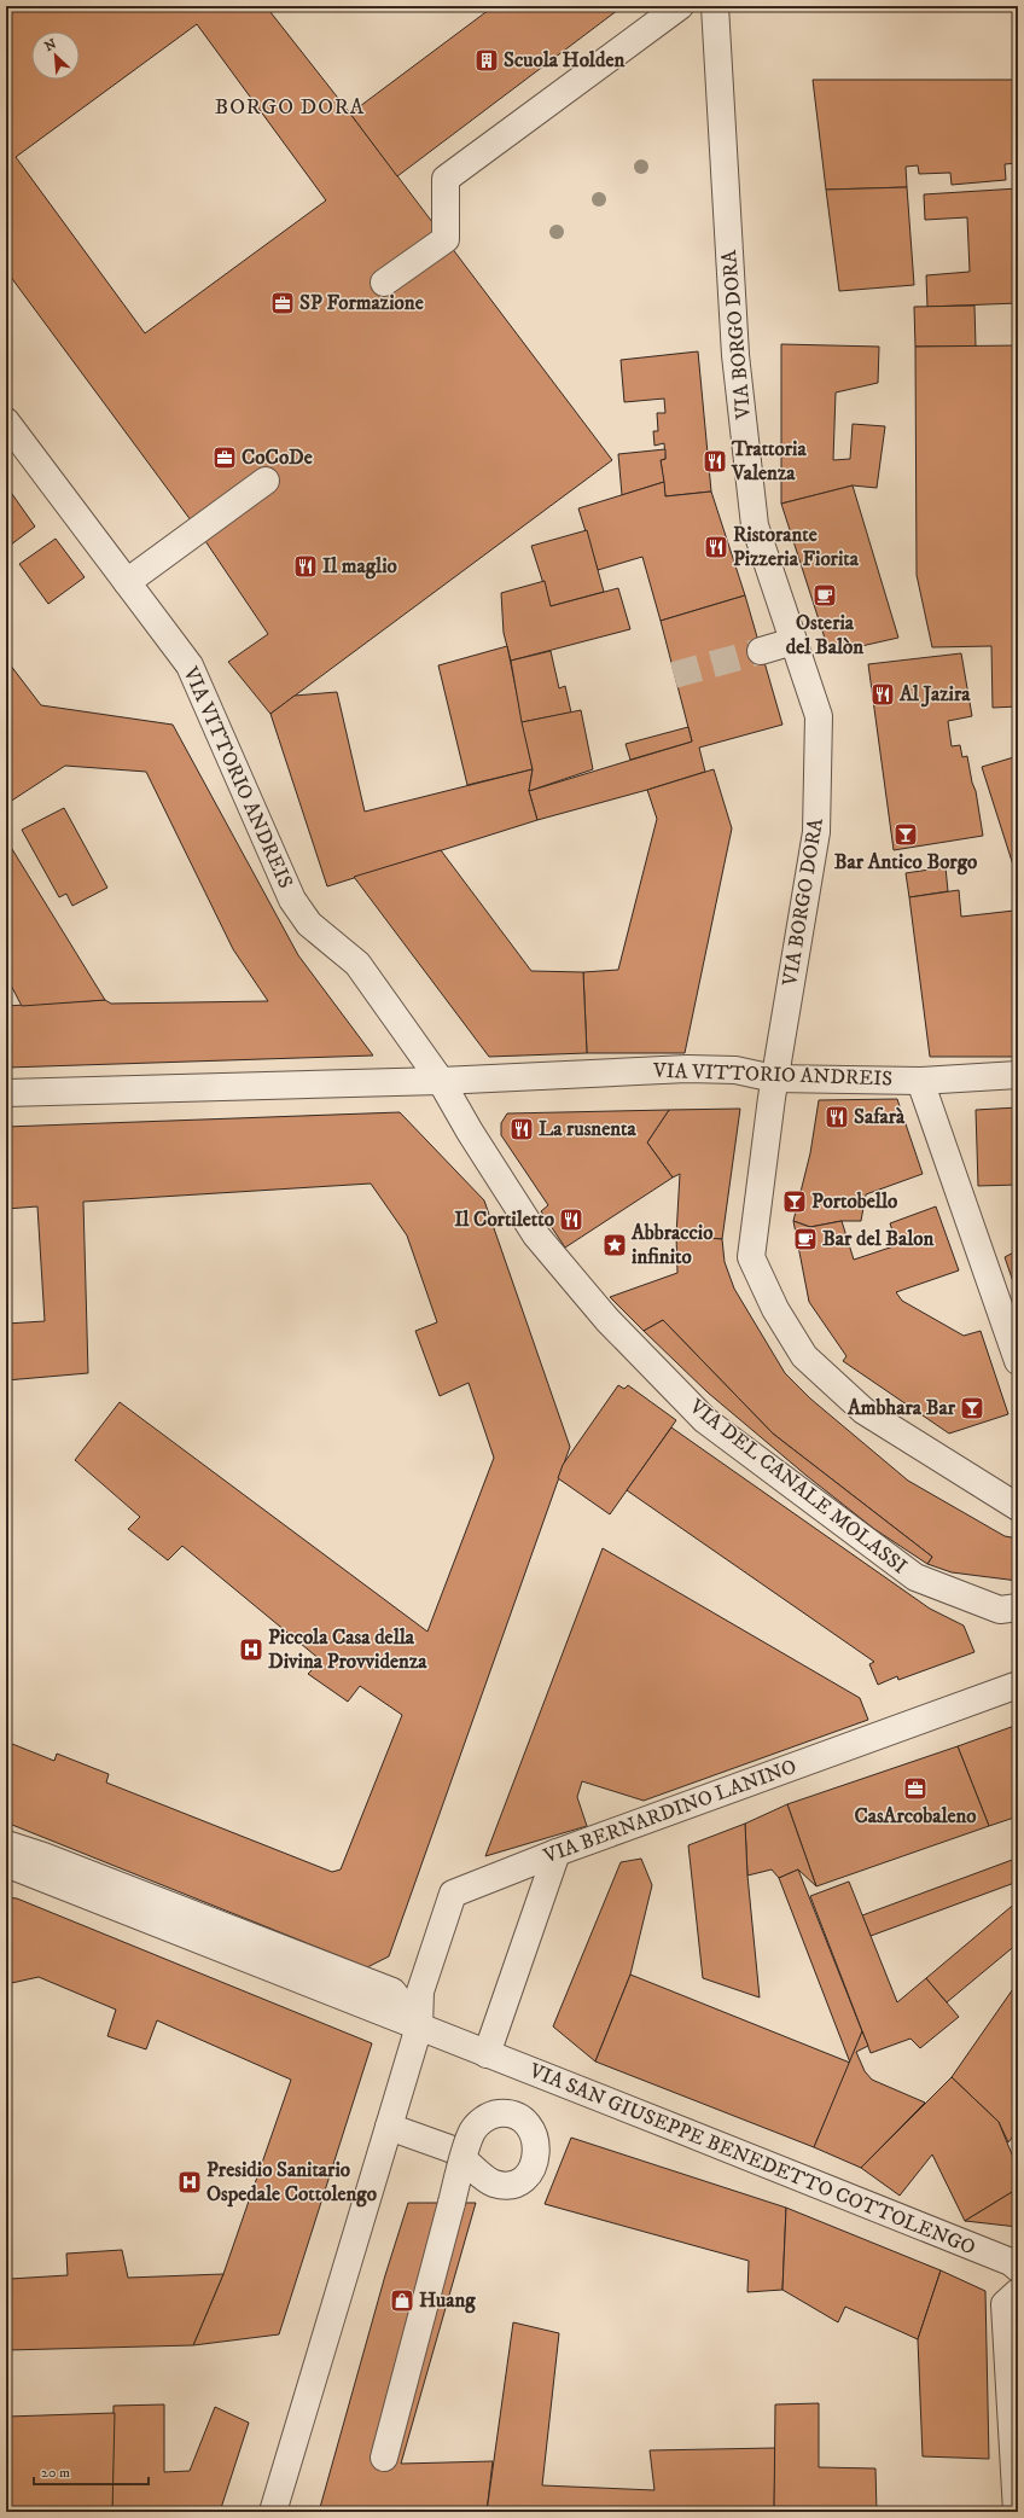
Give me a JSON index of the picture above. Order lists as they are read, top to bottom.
{
  "streets": {
    "street": [
      "VIA BORGO DORA",
      "VIA VITTORIO ANDREIS",
      "VIA DEL CANALE MOLASSI",
      "VIA BERNARDINO LANINO",
      "VIA SAN GIUSEPPE BENEDETTO COTTOLENGO"
    ]
  },
  "crossings": [
    ["VIA BORGO DORA", "VIA VITTORIO ANDREIS"],
    ["VIA VITTORIO ANDREIS", "VIA DEL CANALE MOLASSI"],
    ["VIA BERNARDINO LANINO", "VIA SAN GIUSEPPE BENEDETTO COTTOLENGO"]
  ],
  "districts": ["BORGO DORA"],
  "places": {
    "building": ["Scuola Holden"],
    "office": ["SP Formazione", "CoCoDe", "CasArcobaleno"],
    "restaurant": [
      "Trattoria Valenza",
      "Ristorante Pizzeria Fiorita",
      "Il maglio",
      "Al Jazira",
      "Safarà",
      "La rusnenta",
      "Il Cortiletto"
    ],
    "cafe": ["Osteria del Balòn", "Bar del Balon"],
    "bar": ["Bar Antico Borgo", "Portobello", "Ambhara Bar"],
    "place": ["Abbraccio infinito"],
    "hospital": ["Piccola Casa della Divina Provvidenza", "Presidio Sanitario Ospedale Cottolengo"],
    "shop": ["Huang"]
  },
  "scale_bar": "20 m",
  "north": "top left"
}
